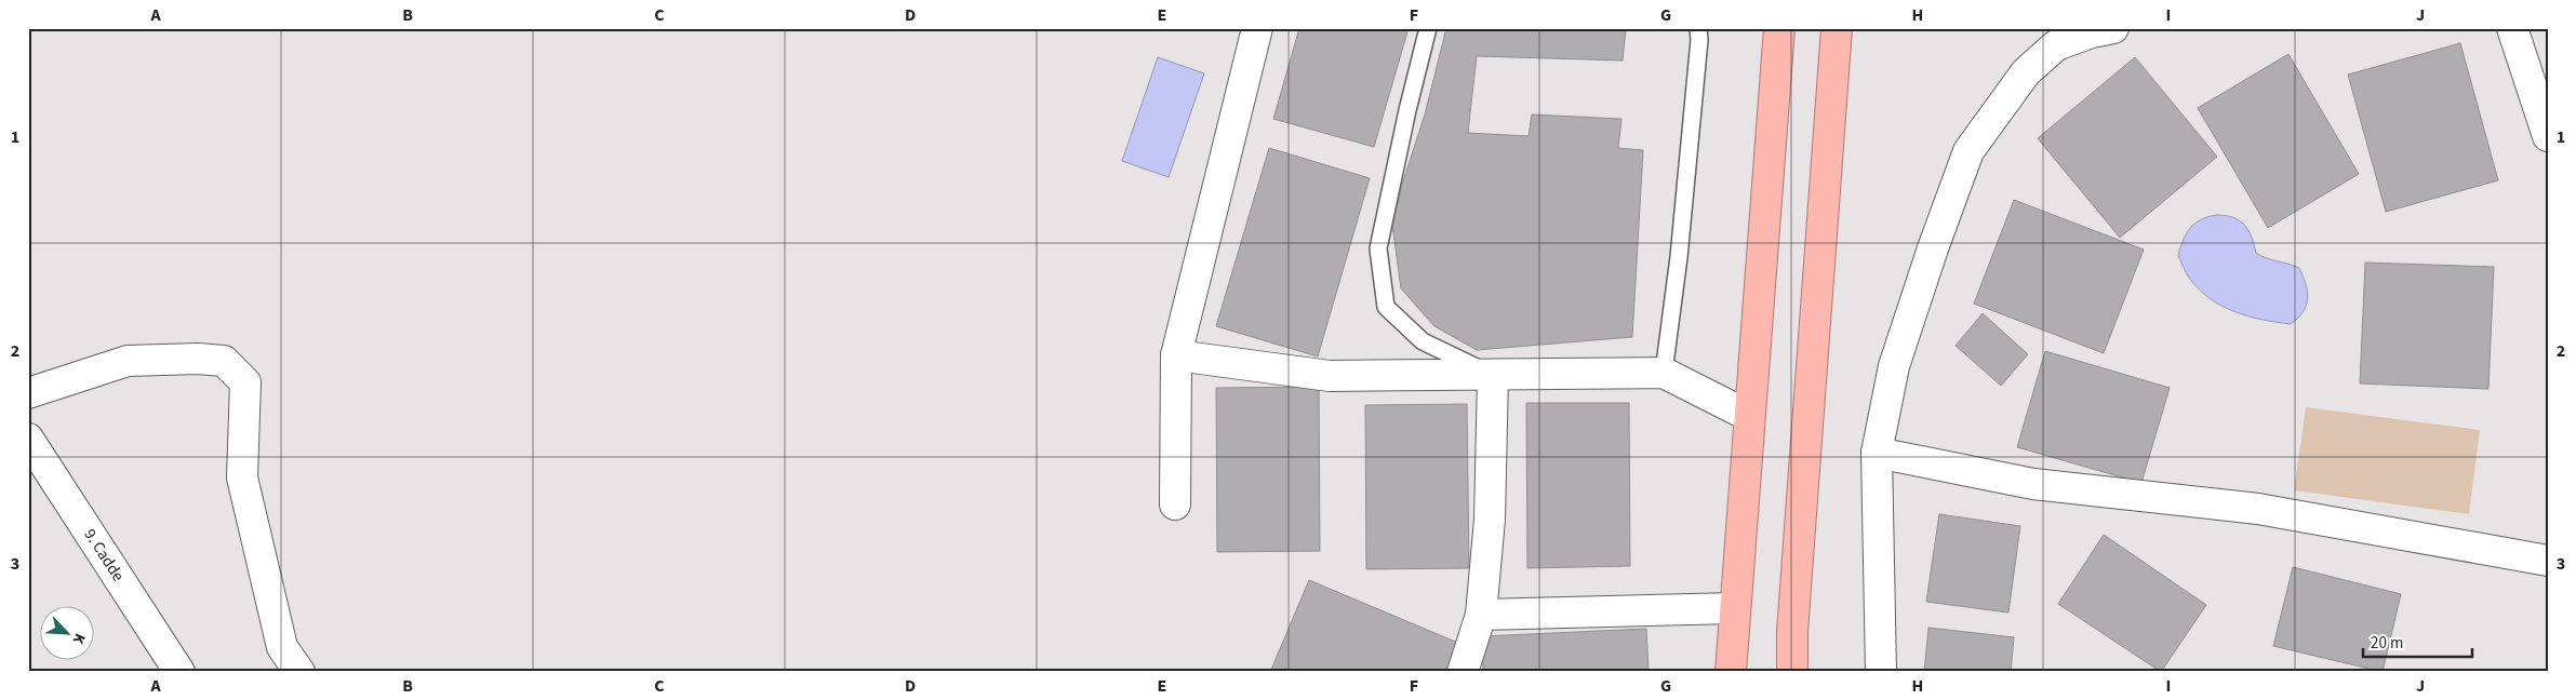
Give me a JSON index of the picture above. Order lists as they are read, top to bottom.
{
  "streets": {
    "street": ["9. Cadde"]
  },
  "scale_bar": "20 m",
  "north": "bottom right",
  "grid": {
    "columns": [
      "A",
      "B",
      "C",
      "D",
      "E",
      "F",
      "G",
      "H",
      "I",
      "J"
    ],
    "rows": ["1", "2", "3"]
  }
}
